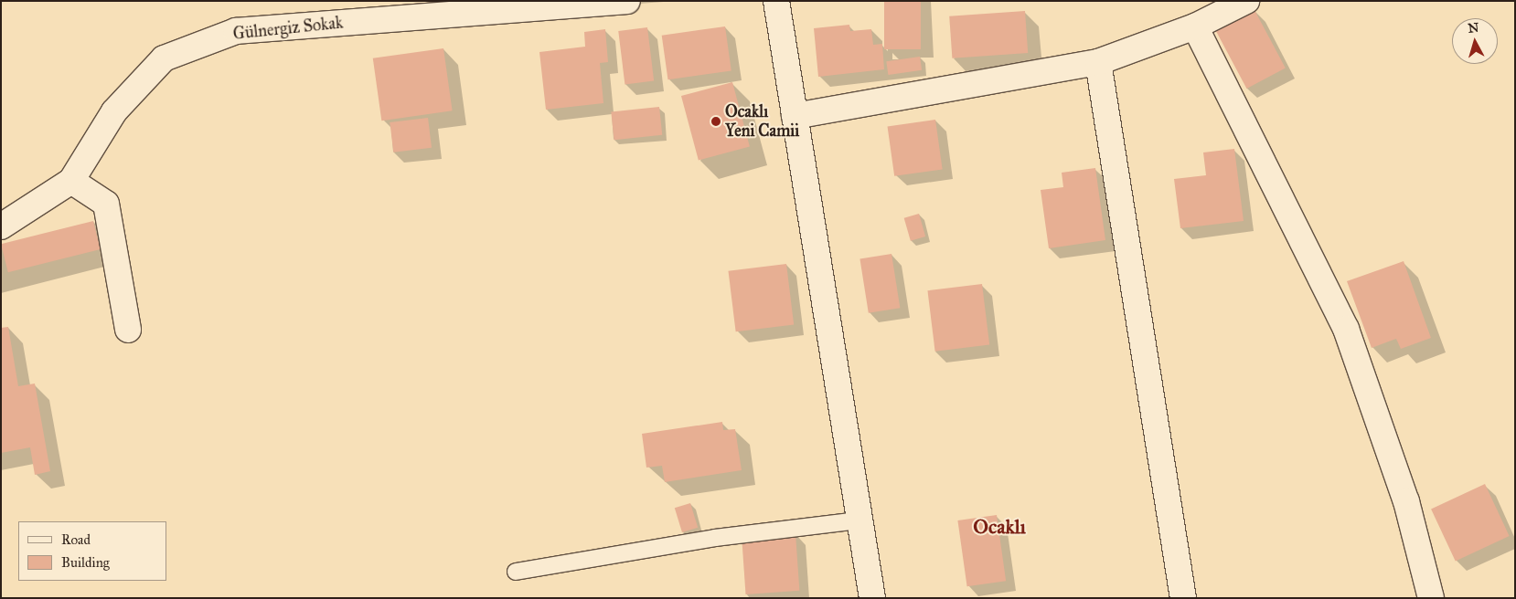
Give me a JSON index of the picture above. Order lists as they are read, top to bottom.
{
  "streets": {
    "street": ["Gülnergiz Sokak"]
  },
  "districts": ["Ocaklı"],
  "places": ["Ocaklı Yeni Camii"],
  "legend": ["Road", "Building"],
  "north": "top"
}
